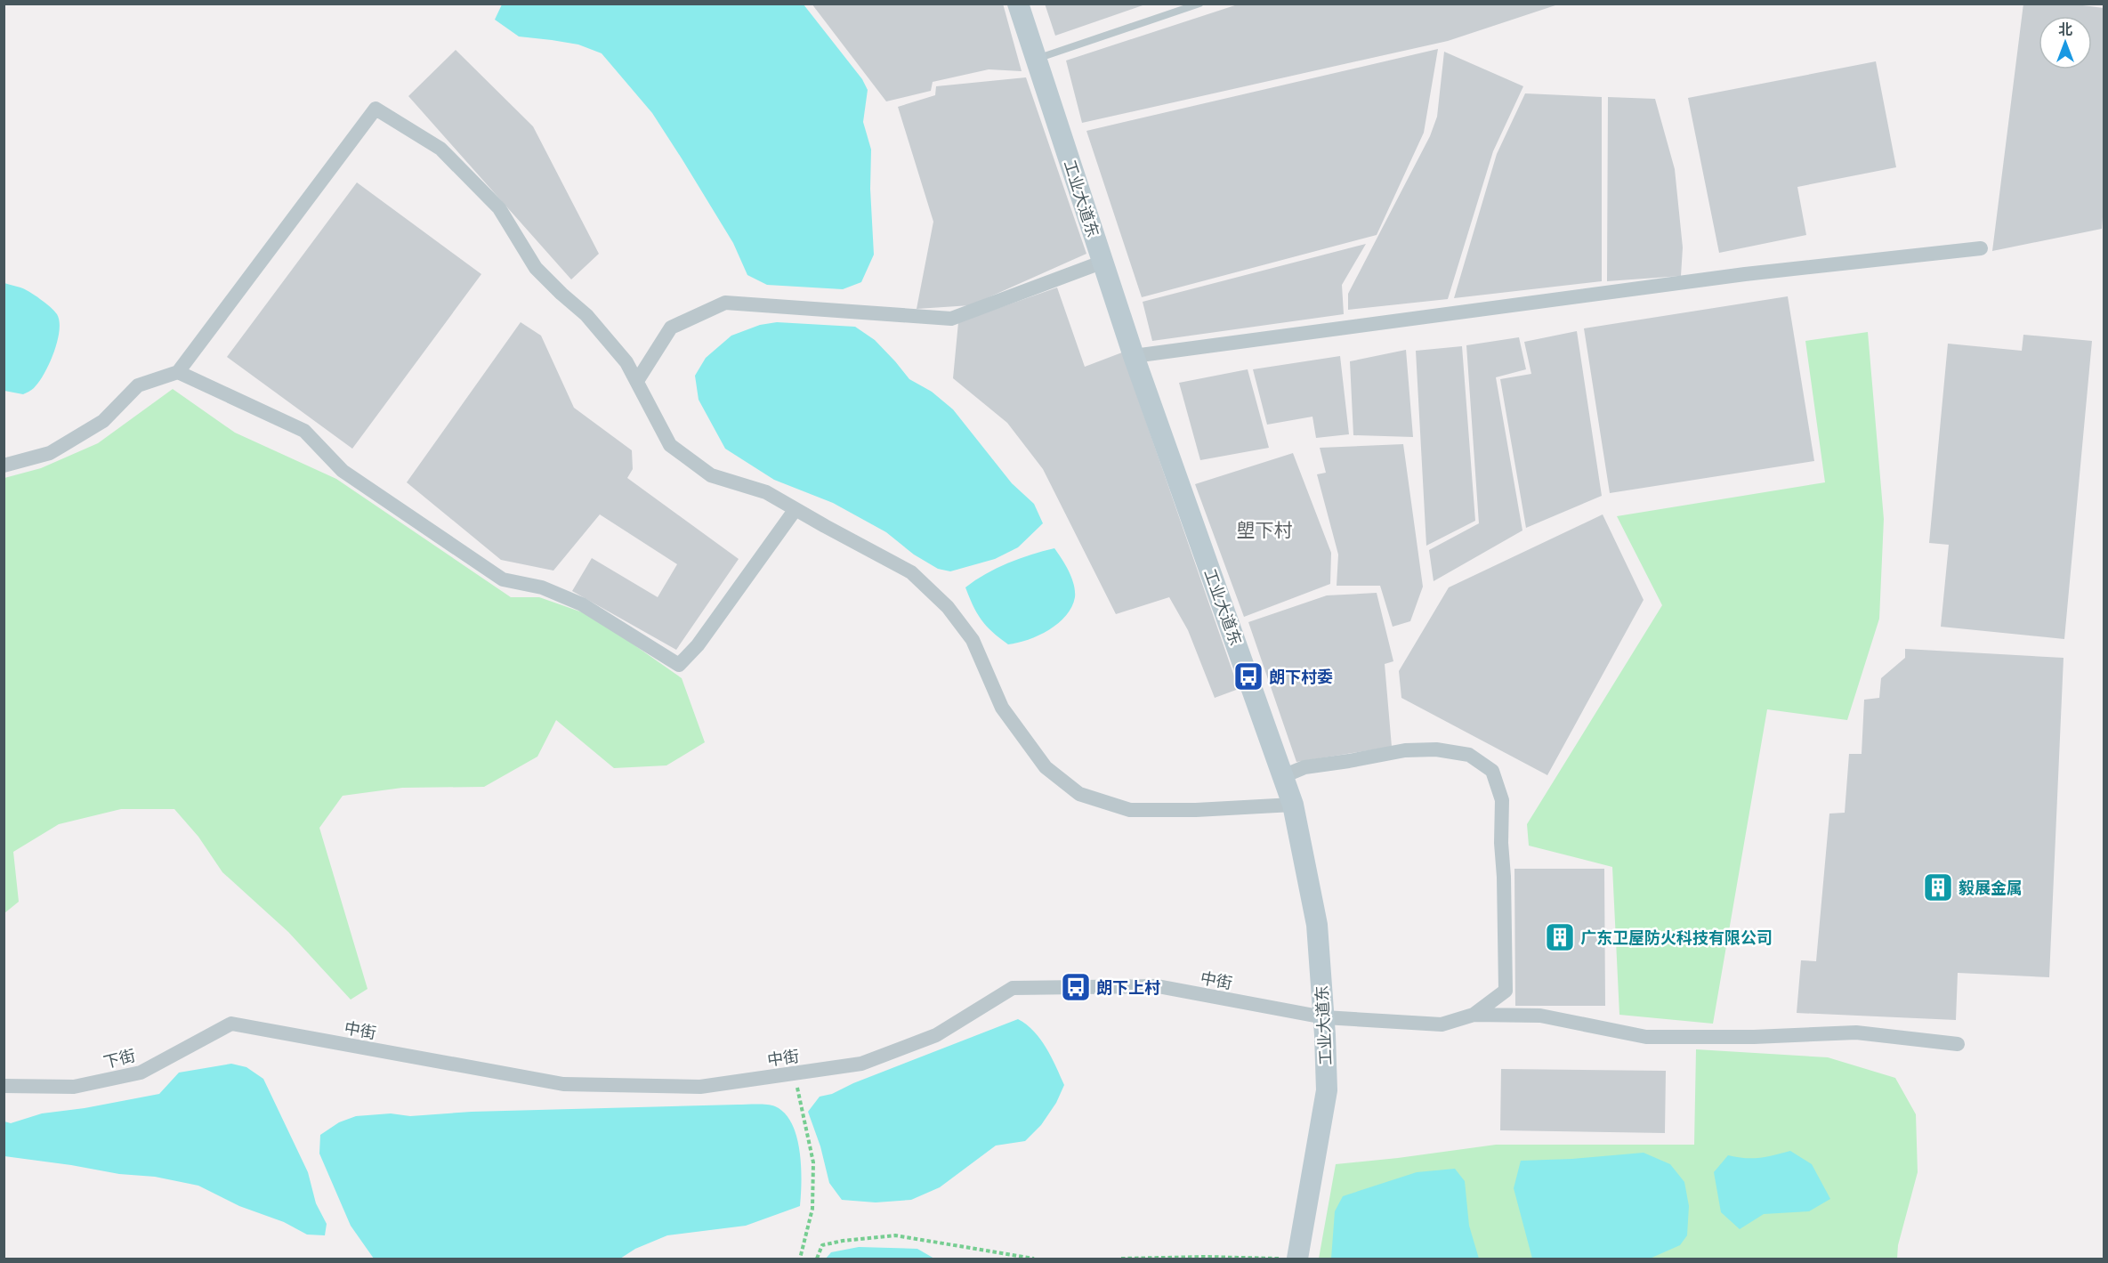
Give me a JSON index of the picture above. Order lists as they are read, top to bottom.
{
  "streets": {
    "street": ["工业大道东", "中街", "下街"]
  },
  "crossings": [
    ["工业大道东", "中街"],
    ["中街", "下街"]
  ],
  "districts": ["塱下村"],
  "places": {
    "bus stop": ["朗下村委", "朗下上村"],
    "building": ["毅展金属", "广东卫屋防火科技有限公司"]
  },
  "north": "top"
}
